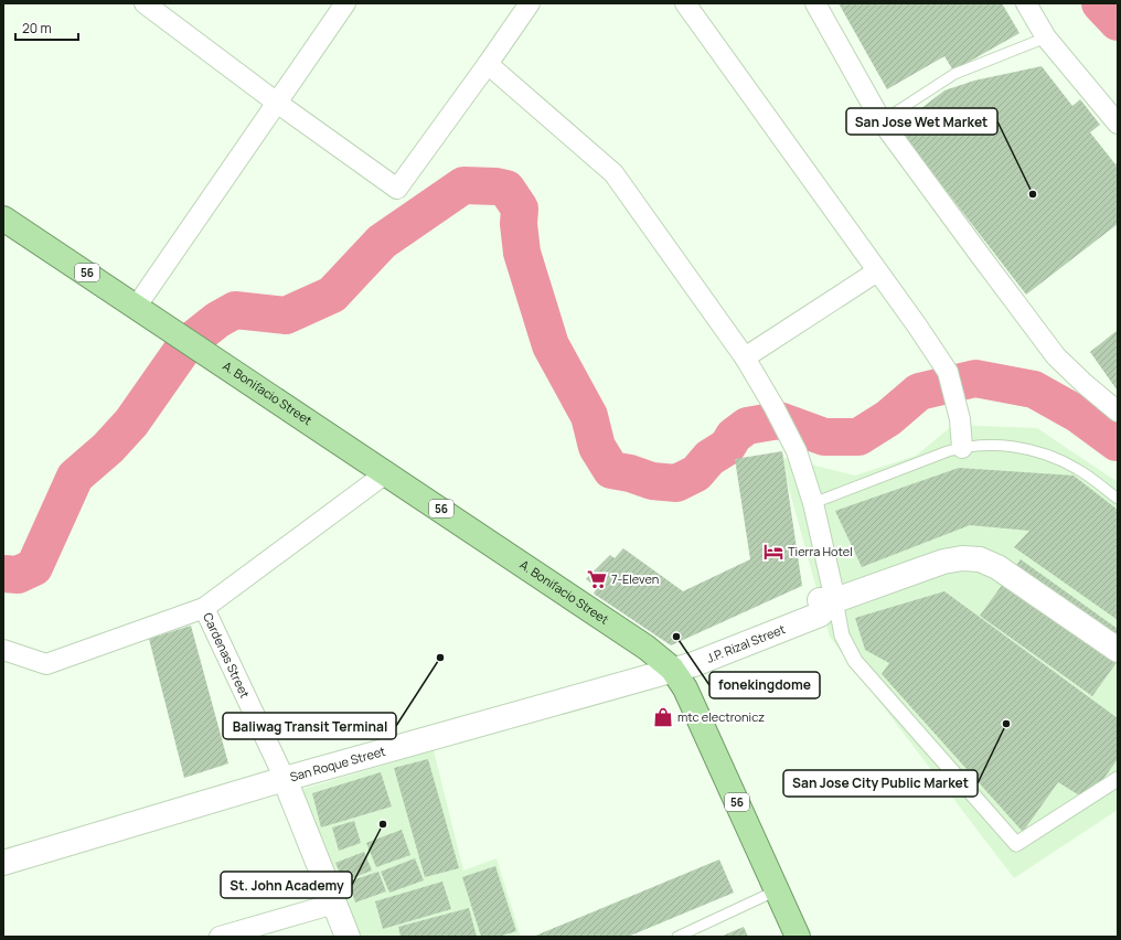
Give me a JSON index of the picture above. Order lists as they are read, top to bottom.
{
  "streets": {
    "highway": ["56", "A. Bonifacio Street"],
    "street": ["J.P. Rizal Street", "Cardenas Street", "San Roque Street"]
  },
  "crossings": [
    ["56", "A. Bonifacio Street"],
    ["A. Bonifacio Street", "J.P. Rizal Street"],
    ["A. Bonifacio Street", "Cardenas Street"],
    ["A. Bonifacio Street", "San Roque Street"],
    ["J.P. Rizal Street", "San Roque Street"],
    ["Cardenas Street", "San Roque Street"]
  ],
  "places": {
    "other": [
      "San Jose Wet Market",
      "fonekingdome",
      "Baliwag Transit Terminal",
      "San Jose City Public Market",
      "St. John Academy"
    ],
    "hotel": ["Tierra Hotel"],
    "supermarket": ["7-Eleven"],
    "shop": ["mtc electronicz"]
  },
  "scale_bar": "20 m"
}
